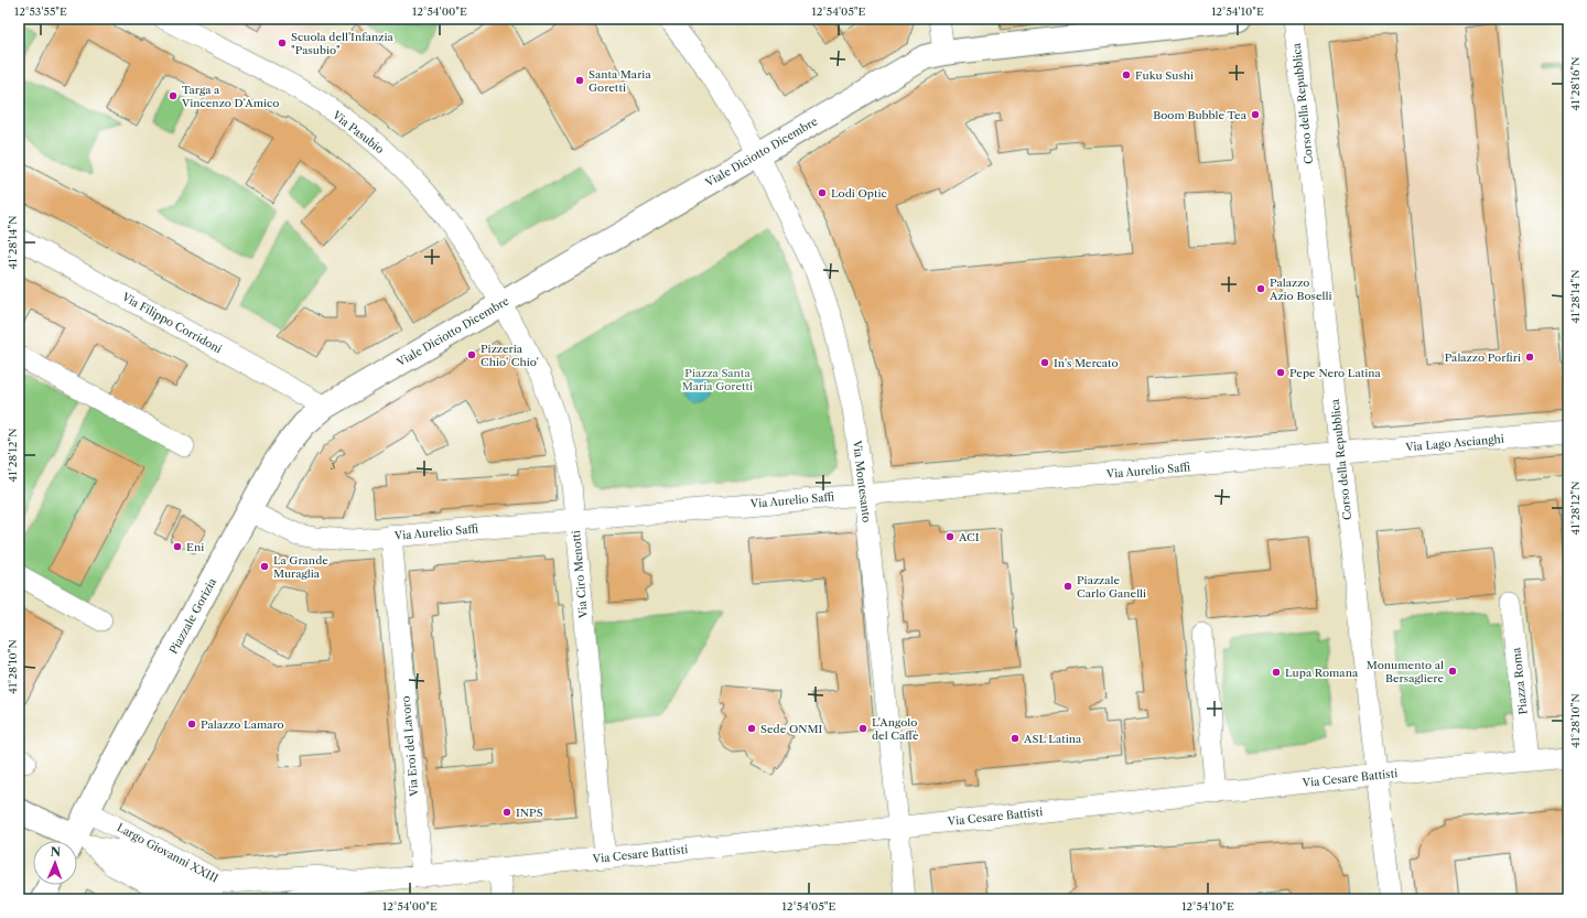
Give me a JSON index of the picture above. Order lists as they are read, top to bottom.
{
  "streets": {
    "main road": ["Viale Diciotto Dicembre", "Piazzale Gorizia"],
    "street": [
      "Corso della Repubblica",
      "Via Pasubio",
      "Via Filippo Corridoni",
      "Via Lago Ascianghi",
      "Via Aurelio Saffi",
      "Via Montesanto",
      "Via Ciro Menotti",
      "Piazza Roma",
      "Via Eroi del Lavoro",
      "Via Cesare Battisti",
      "Largo Giovanni XXIII"
    ]
  },
  "crossings": [
    ["Corso della Repubblica", "Via Lago Ascianghi"],
    ["Corso della Repubblica", "Via Aurelio Saffi"],
    ["Corso della Repubblica", "Via Cesare Battisti"],
    ["Via Pasubio", "Viale Diciotto Dicembre"],
    ["Via Pasubio", "Via Ciro Menotti"],
    ["Viale Diciotto Dicembre", "Via Filippo Corridoni"],
    ["Viale Diciotto Dicembre", "Via Montesanto"],
    ["Viale Diciotto Dicembre", "Via Ciro Menotti"],
    ["Viale Diciotto Dicembre", "Piazzale Gorizia"],
    ["Via Filippo Corridoni", "Piazzale Gorizia"],
    ["Via Lago Ascianghi", "Via Aurelio Saffi"],
    ["Via Aurelio Saffi", "Via Montesanto"],
    ["Via Aurelio Saffi", "Via Ciro Menotti"],
    ["Via Aurelio Saffi", "Piazzale Gorizia"],
    ["Via Aurelio Saffi", "Via Eroi del Lavoro"],
    ["Via Montesanto", "Via Cesare Battisti"],
    ["Via Ciro Menotti", "Via Cesare Battisti"],
    ["Piazzale Gorizia", "Largo Giovanni XXIII"],
    ["Piazza Roma", "Via Cesare Battisti"],
    ["Via Eroi del Lavoro", "Via Cesare Battisti"],
    ["Via Eroi del Lavoro", "Largo Giovanni XXIII"],
    ["Via Cesare Battisti", "Largo Giovanni XXIII"]
  ],
  "parks": ["Piazza Santa Maria Goretti"],
  "places": [
    "Scuola dell'Infanzia \"Pasubio\"",
    "Fuku Sushi",
    "Santa Maria Goretti",
    "Targa a Vincenzo D'Amico",
    "Boom Bubble Tea",
    "Lodi Optic",
    "Palazzo Azio Boselli",
    "Pizzeria Chio' Chio'",
    "Palazzo Porfiri",
    "In's Mercato",
    "Pepe Nero Latina",
    "ACI",
    "Eni",
    "La Grande Muraglia",
    "Piazzale Carlo Ganelli",
    "Monumento al Bersagliere",
    "Lupa Romana",
    "Palazzo Lamaro",
    "Sede ONMI",
    "L'Angolo del Caffè",
    "ASL Latina",
    "INPS"
  ],
  "house_numbers": ["3"],
  "north": "top",
  "coordinates": [
    "12°53'55\"E",
    "12°54'00\"E",
    "12°54'05\"E",
    "12°54'10\"E",
    "41°28'16\"N",
    "41°28'14\"N",
    "41°28'12\"N",
    "41°28'10\"N"
  ]
}
